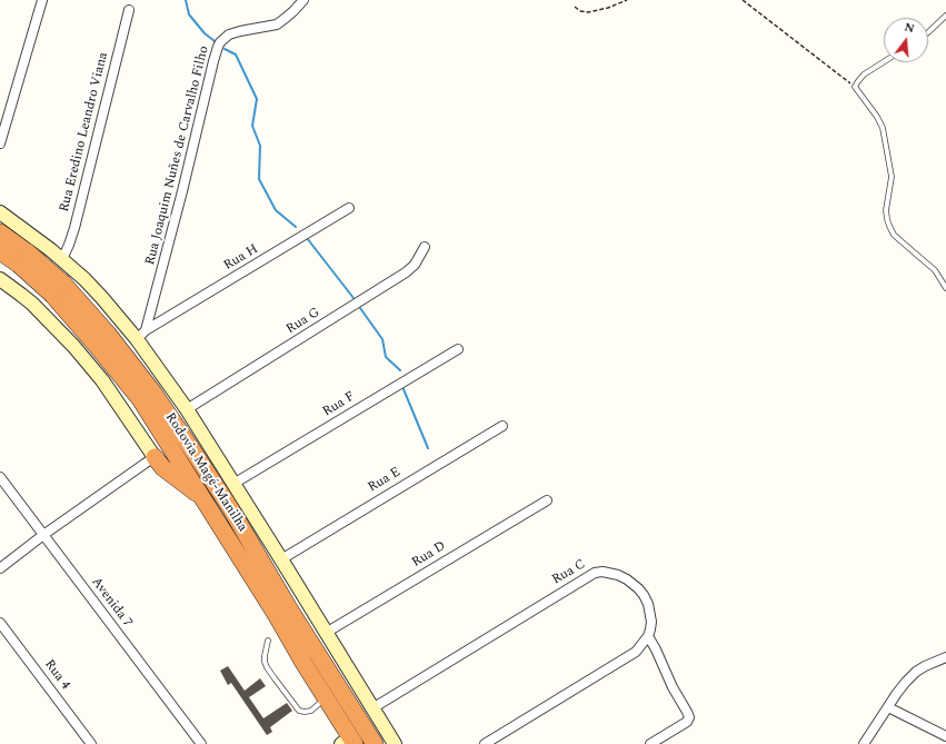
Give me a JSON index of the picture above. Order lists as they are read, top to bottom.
{
  "streets": {
    "highway": ["Rodovia Magé-Manilha"],
    "street": [
      "Rua Eredino Leandro Viana",
      "Rua Joaquim Nuñes de Carvalho Filho",
      "Rua H",
      "Rua G",
      "Rua F",
      "Rua E",
      "Rua D",
      "Rua C",
      "Avenida 7",
      "Rua 4"
    ]
  },
  "crossings": [
    ["Rua Joaquim Nuñes de Carvalho Filho", "Rua H"]
  ],
  "north": "top"
}
